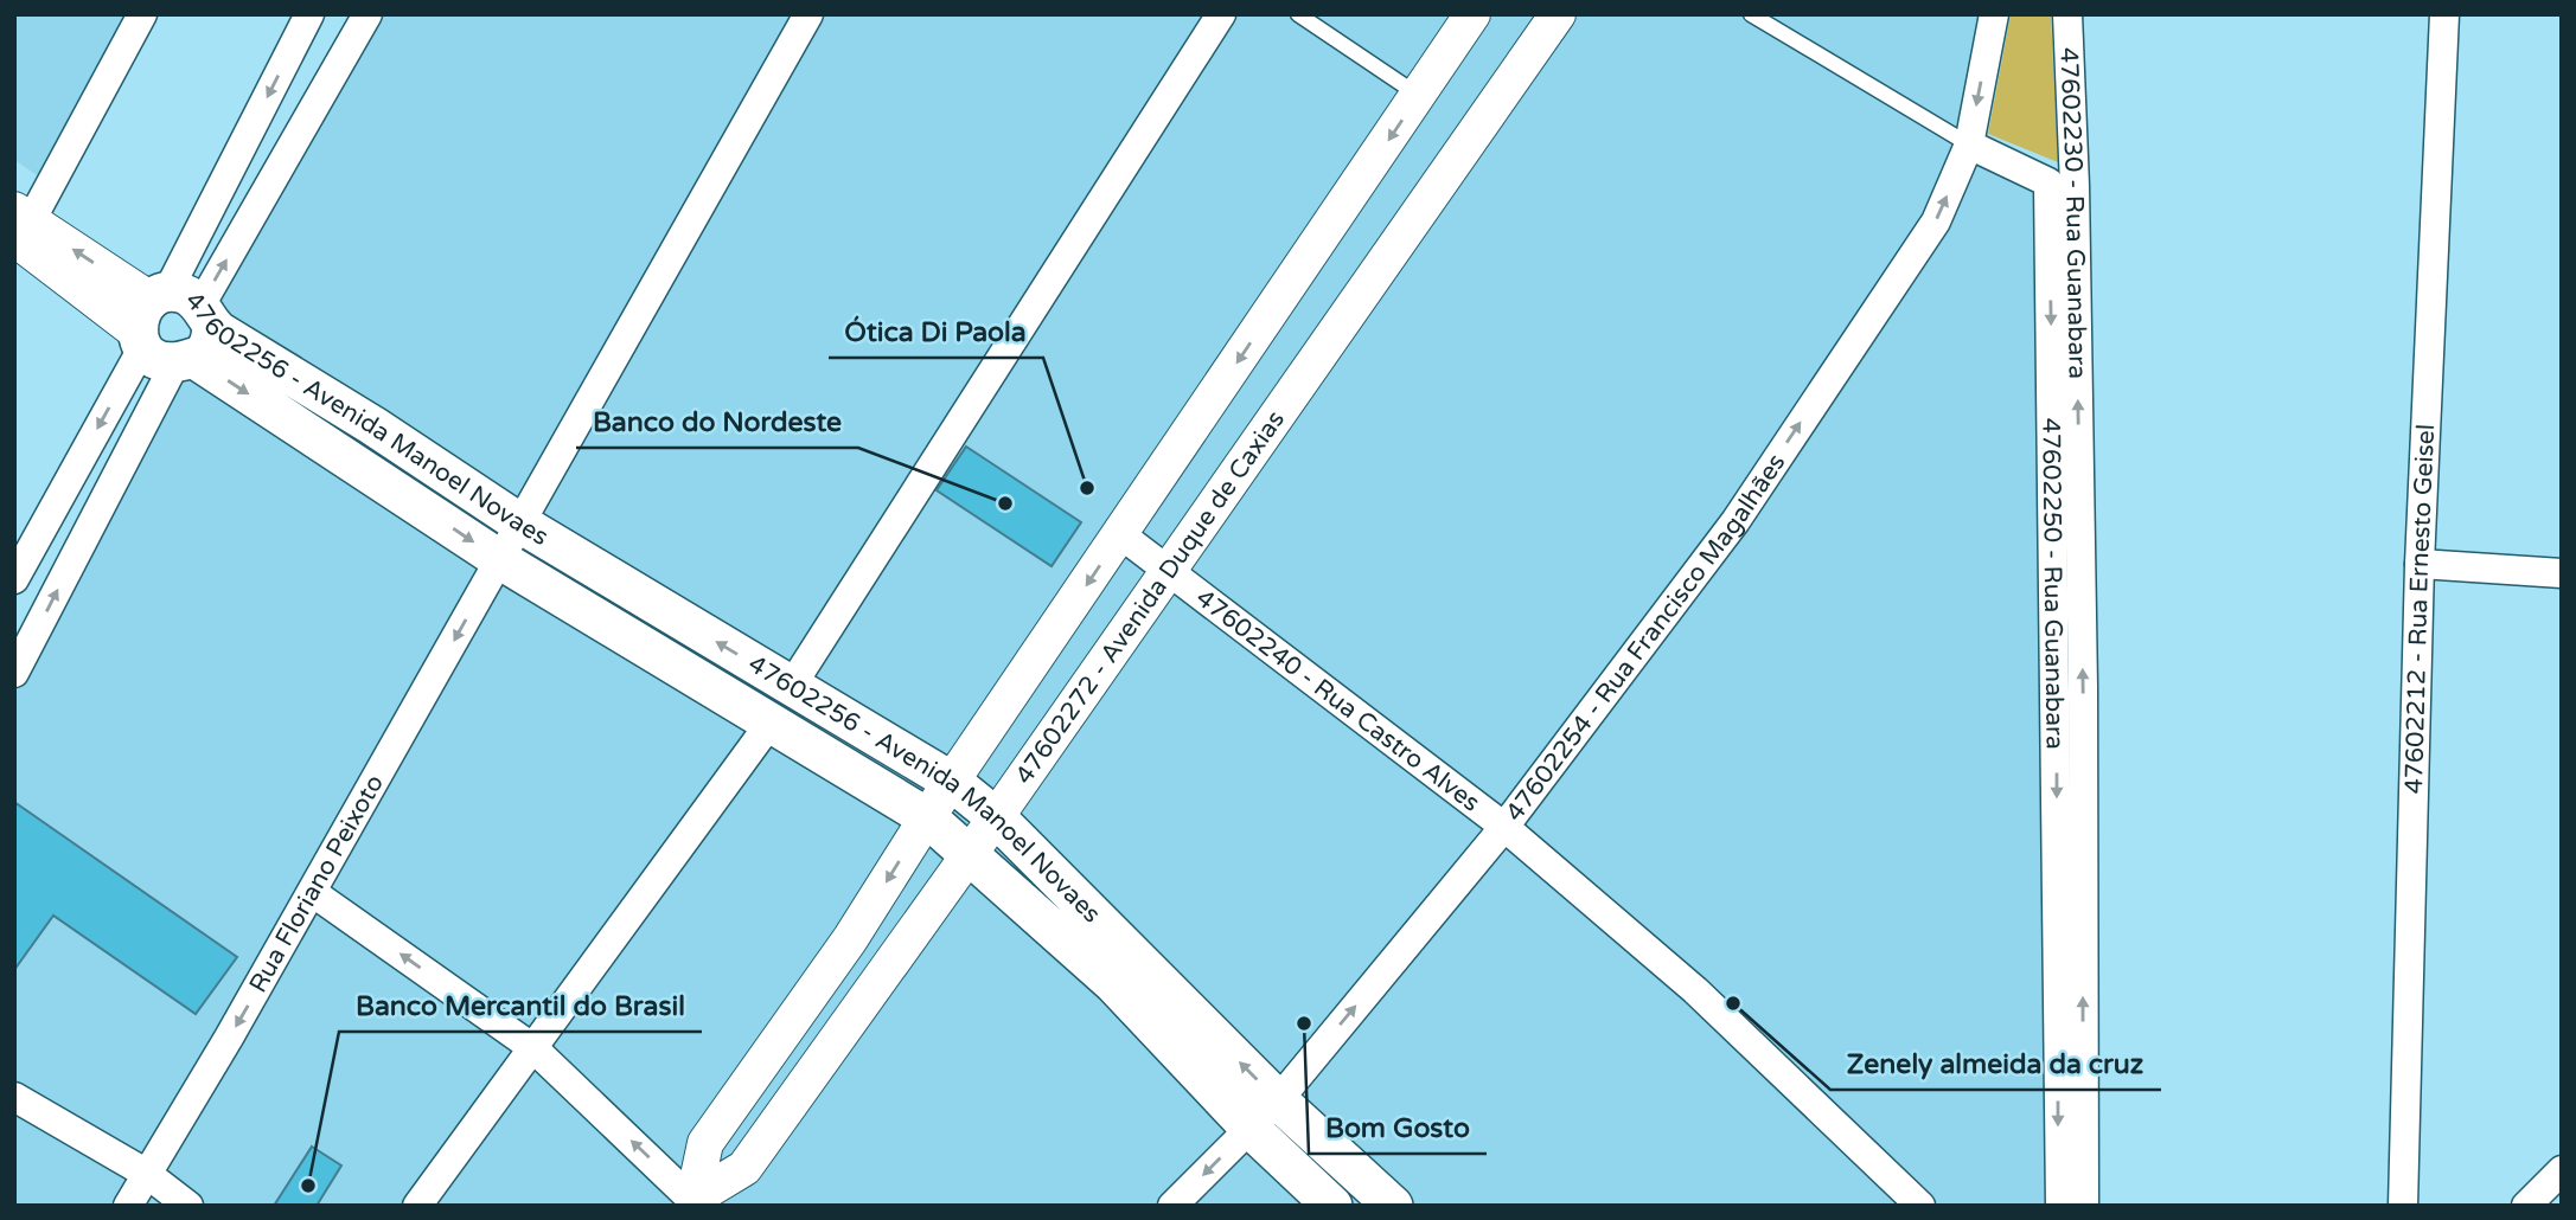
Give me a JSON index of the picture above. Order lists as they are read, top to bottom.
{
  "streets": {
    "main road": ["47602256 - Avenida Manoel Novaes"],
    "street": [
      "47602230 - Rua Guanabara",
      "47602250 - Rua Guanabara",
      "47602272 - Avenida Duque de Caxias",
      "47602212 - Rua Ernesto Geisel",
      "47602254 - Rua Francisco Magalhães",
      "47602240 - Rua Castro Alves",
      "Rua Floriano Peixoto"
    ]
  },
  "crossings": [
    ["47602230 - Rua Guanabara", "47602250 - Rua Guanabara"],
    ["47602256 - Avenida Manoel Novaes", "47602272 - Avenida Duque de Caxias"],
    ["47602256 - Avenida Manoel Novaes", "47602254 - Rua Francisco Magalhães"],
    ["47602256 - Avenida Manoel Novaes", "Rua Floriano Peixoto"],
    ["47602272 - Avenida Duque de Caxias", "47602240 - Rua Castro Alves"],
    ["47602254 - Rua Francisco Magalhães", "47602240 - Rua Castro Alves"]
  ],
  "one_way": [
    "47602230 - Rua Guanabara",
    "47602250 - Rua Guanabara",
    "47602254 - Rua Francisco Magalhães",
    "Rua Floriano Peixoto"
  ],
  "places": [
    "Ótica Di Paola",
    "Banco do Nordeste",
    "Zenely almeida da cruz",
    "Bom Gosto",
    "Banco Mercantil do Brasil"
  ]
}
